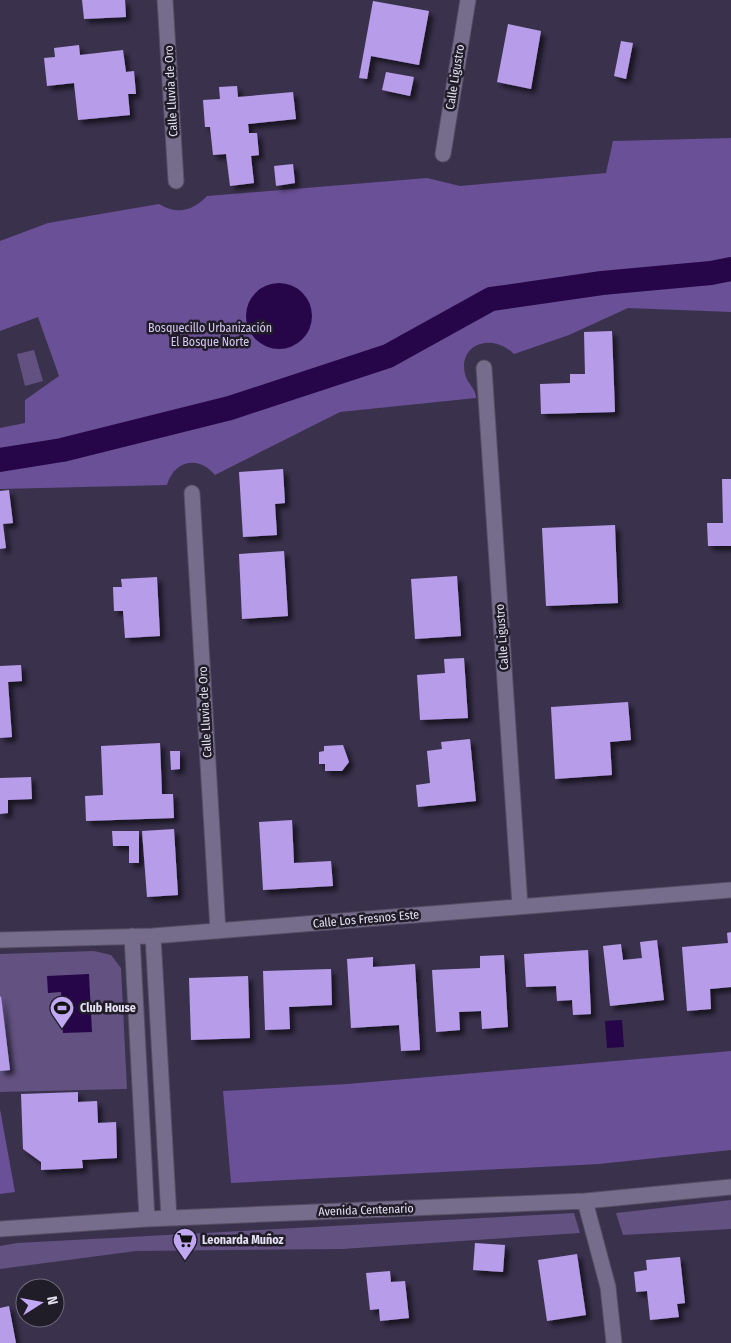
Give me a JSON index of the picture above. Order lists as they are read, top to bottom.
{
  "streets": {
    "street": [
      "Calle Ligustro",
      "Calle Lluvia de Oro",
      "Calle Los Fresnos Este",
      "Avenida Centenario"
    ]
  },
  "crossings": [
    ["Calle Ligustro", "Calle Los Fresnos Este"],
    ["Calle Lluvia de Oro", "Calle Los Fresnos Este"]
  ],
  "parks": ["Bosquecillo Urbanización El Bosque Norte"],
  "places": {
    "sports": ["Club House"],
    "supermarket": ["Leonarda Muñoz"]
  },
  "north": "right"
}
